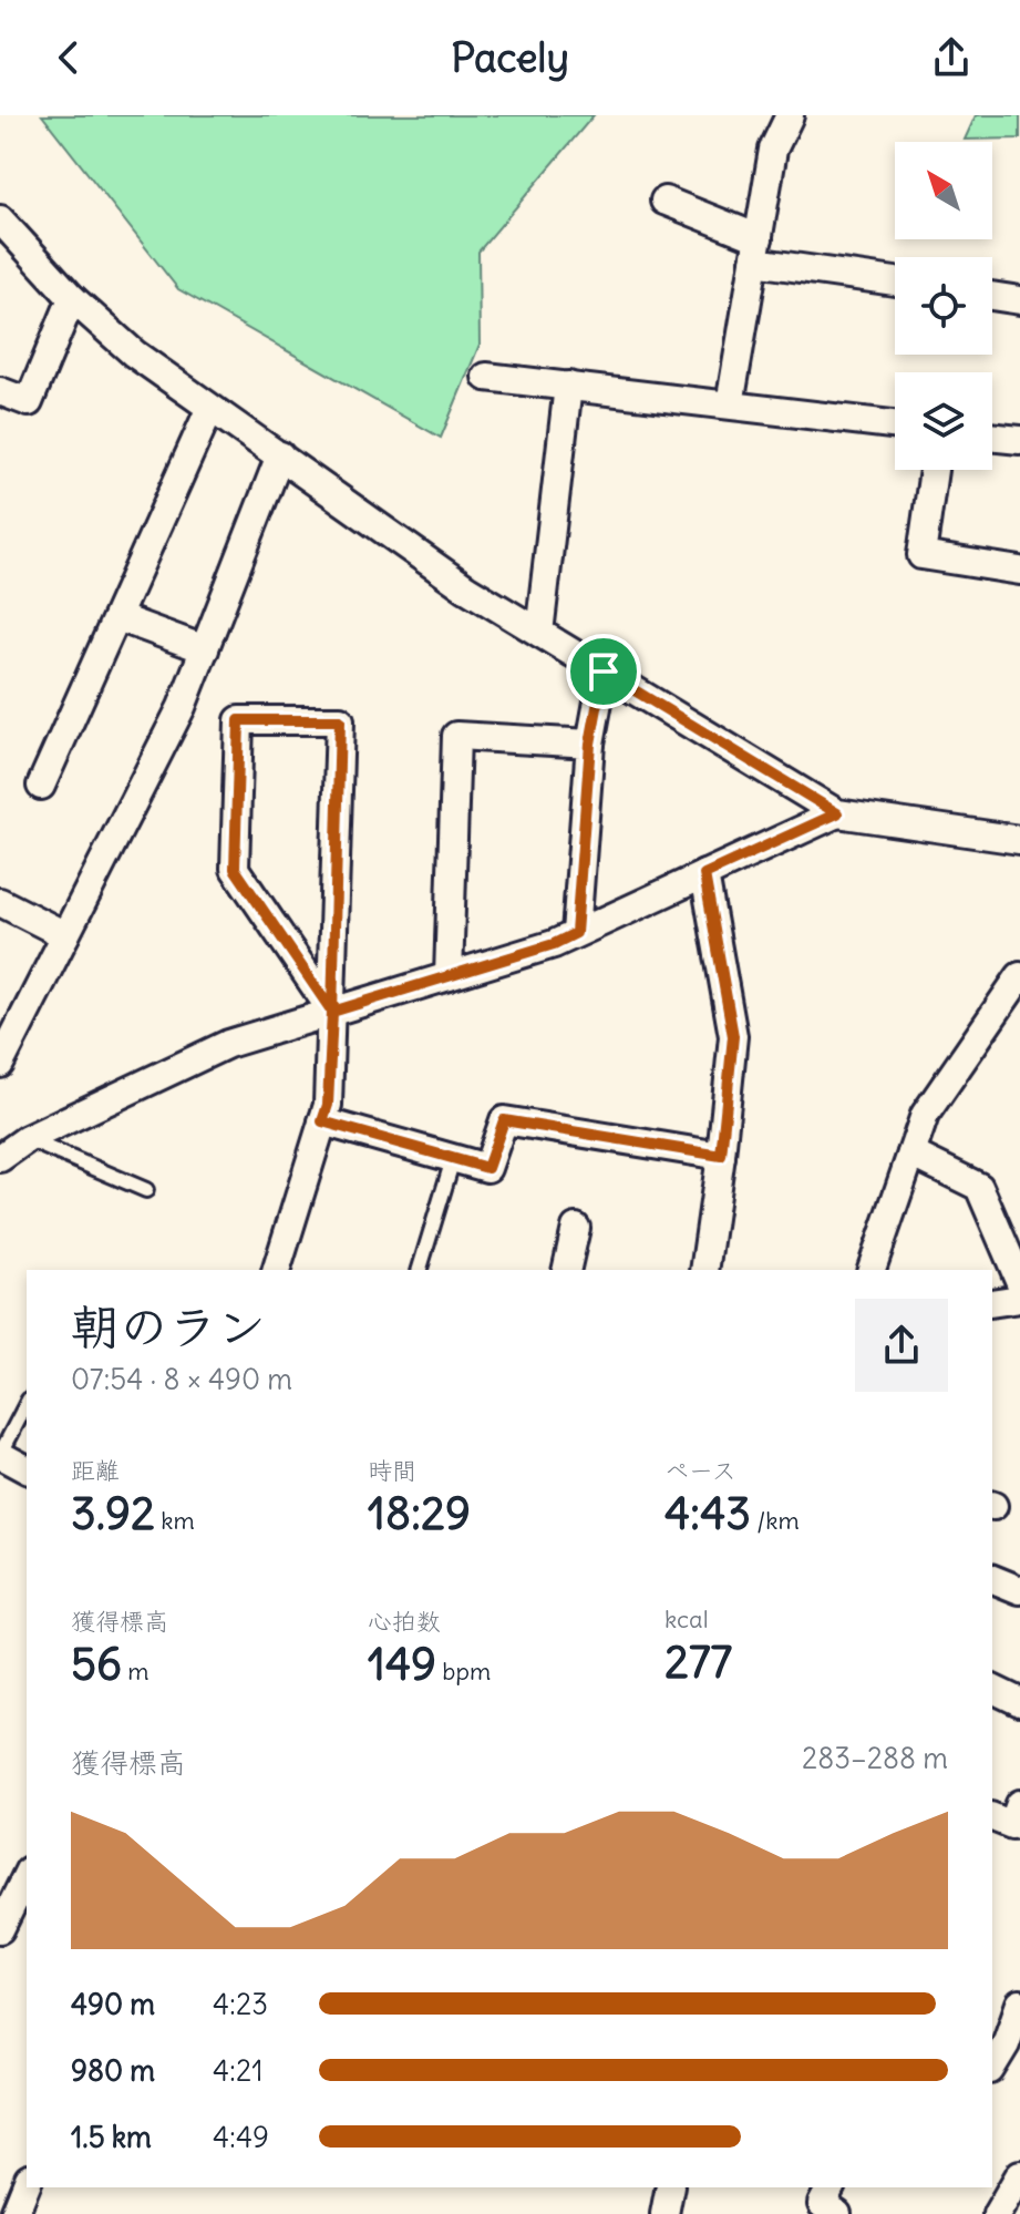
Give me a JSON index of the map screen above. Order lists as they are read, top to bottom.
{
  "north": "top left",
  "page": {
    "header": "Pacely",
    "heading": ["朝のラン", "07:54 · 8 × 490 m"],
    "stats": [
      ["距離", "3.92 km"],
      ["時間", "18:29"],
      ["ペース", "4:43 /km"],
      ["獲得標高", "56 m"],
      ["心拍数", "149 bpm"],
      ["kcal", "277"]
    ],
    "chart": ["獲得標高", "283–288 m"],
    "list": [
      {
        "name": "490 m",
        "note": "4:23"
      },
      {
        "name": "980 m",
        "note": "4:21"
      },
      {
        "name": "1.5 km",
        "note": "4:49"
      }
    ]
  }
}
